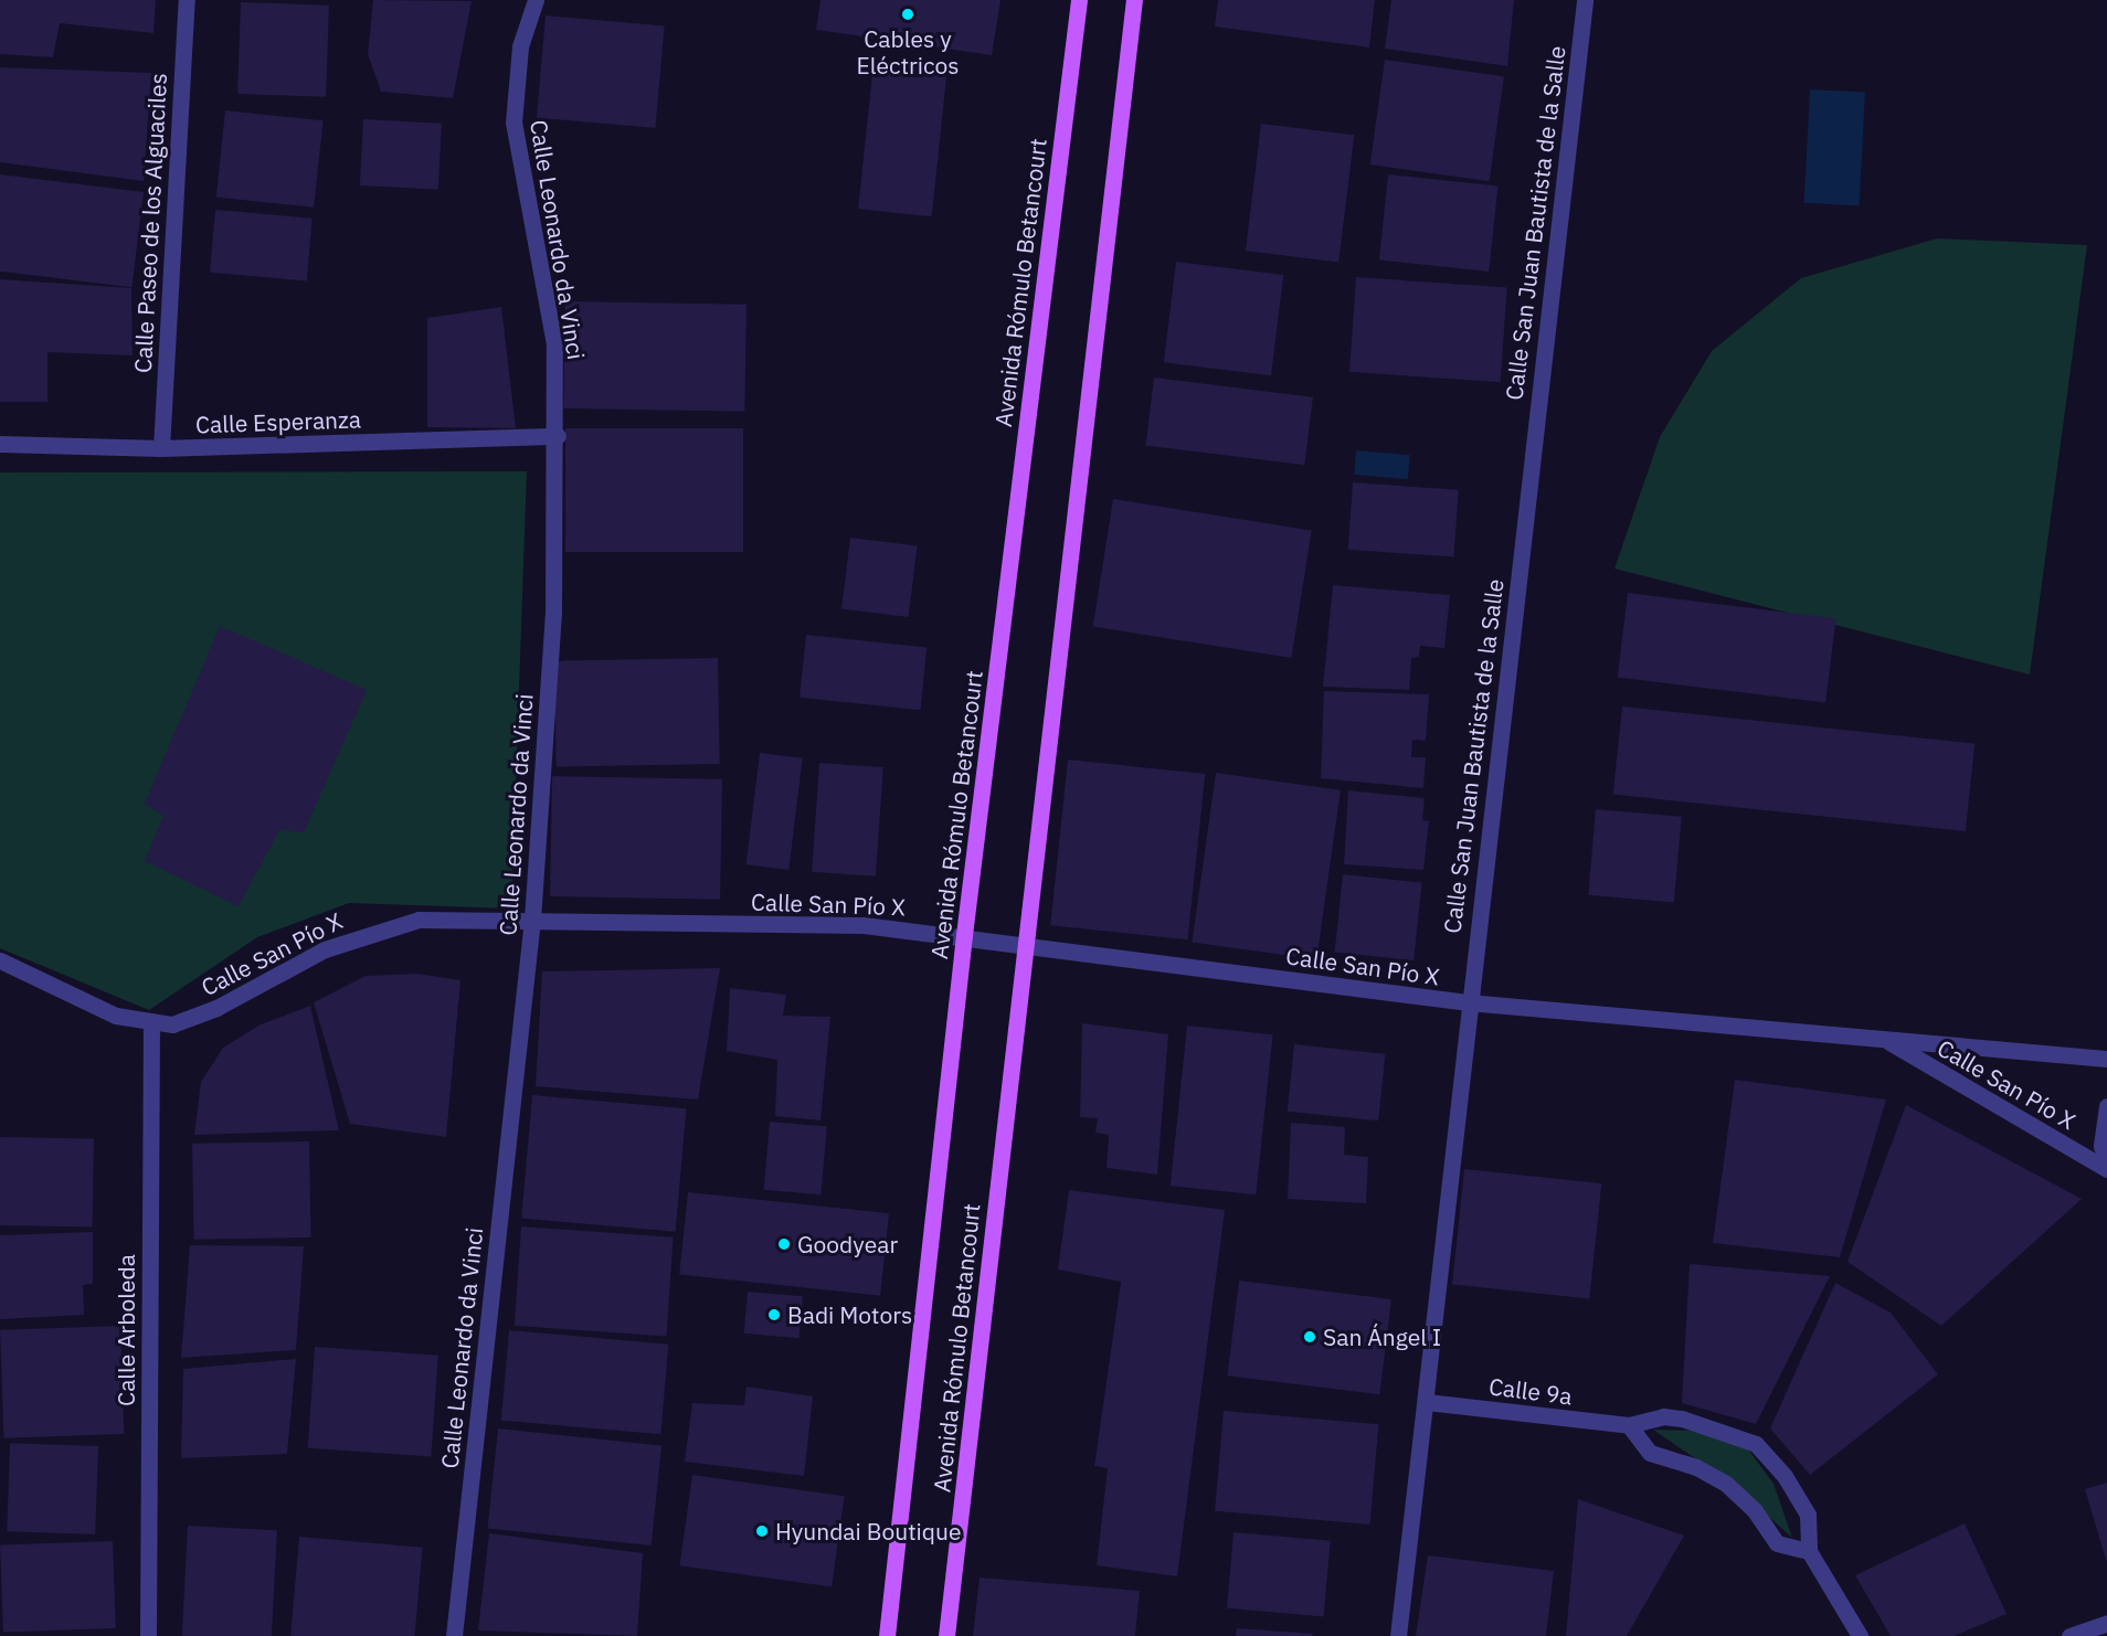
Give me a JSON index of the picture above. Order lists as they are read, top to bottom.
{
  "streets": {
    "main road": ["Avenida Rómulo Betancourt"],
    "street": [
      "Calle Paseo de los Alguaciles",
      "Calle San Juan Bautista de la Salle",
      "Calle Leonardo da Vinci",
      "Calle Esperanza",
      "Calle San Pío X",
      "Calle Arboleda",
      "Calle 9a"
    ]
  },
  "crossings": [
    ["Calle Paseo de los Alguaciles", "Calle Esperanza"],
    ["Calle San Juan Bautista de la Salle", "Calle San Pío X"],
    ["Calle San Juan Bautista de la Salle", "Calle 9a"],
    ["Calle Leonardo da Vinci", "Calle Esperanza"],
    ["Calle Leonardo da Vinci", "Calle San Pío X"],
    ["Avenida Rómulo Betancourt", "Calle San Pío X"],
    ["Calle San Pío X", "Calle Arboleda"]
  ],
  "places": [
    "Cables y Eléctricos",
    "Goodyear",
    "Badi Motors",
    "San Ángel I",
    "Hyundai Boutique"
  ]
}
